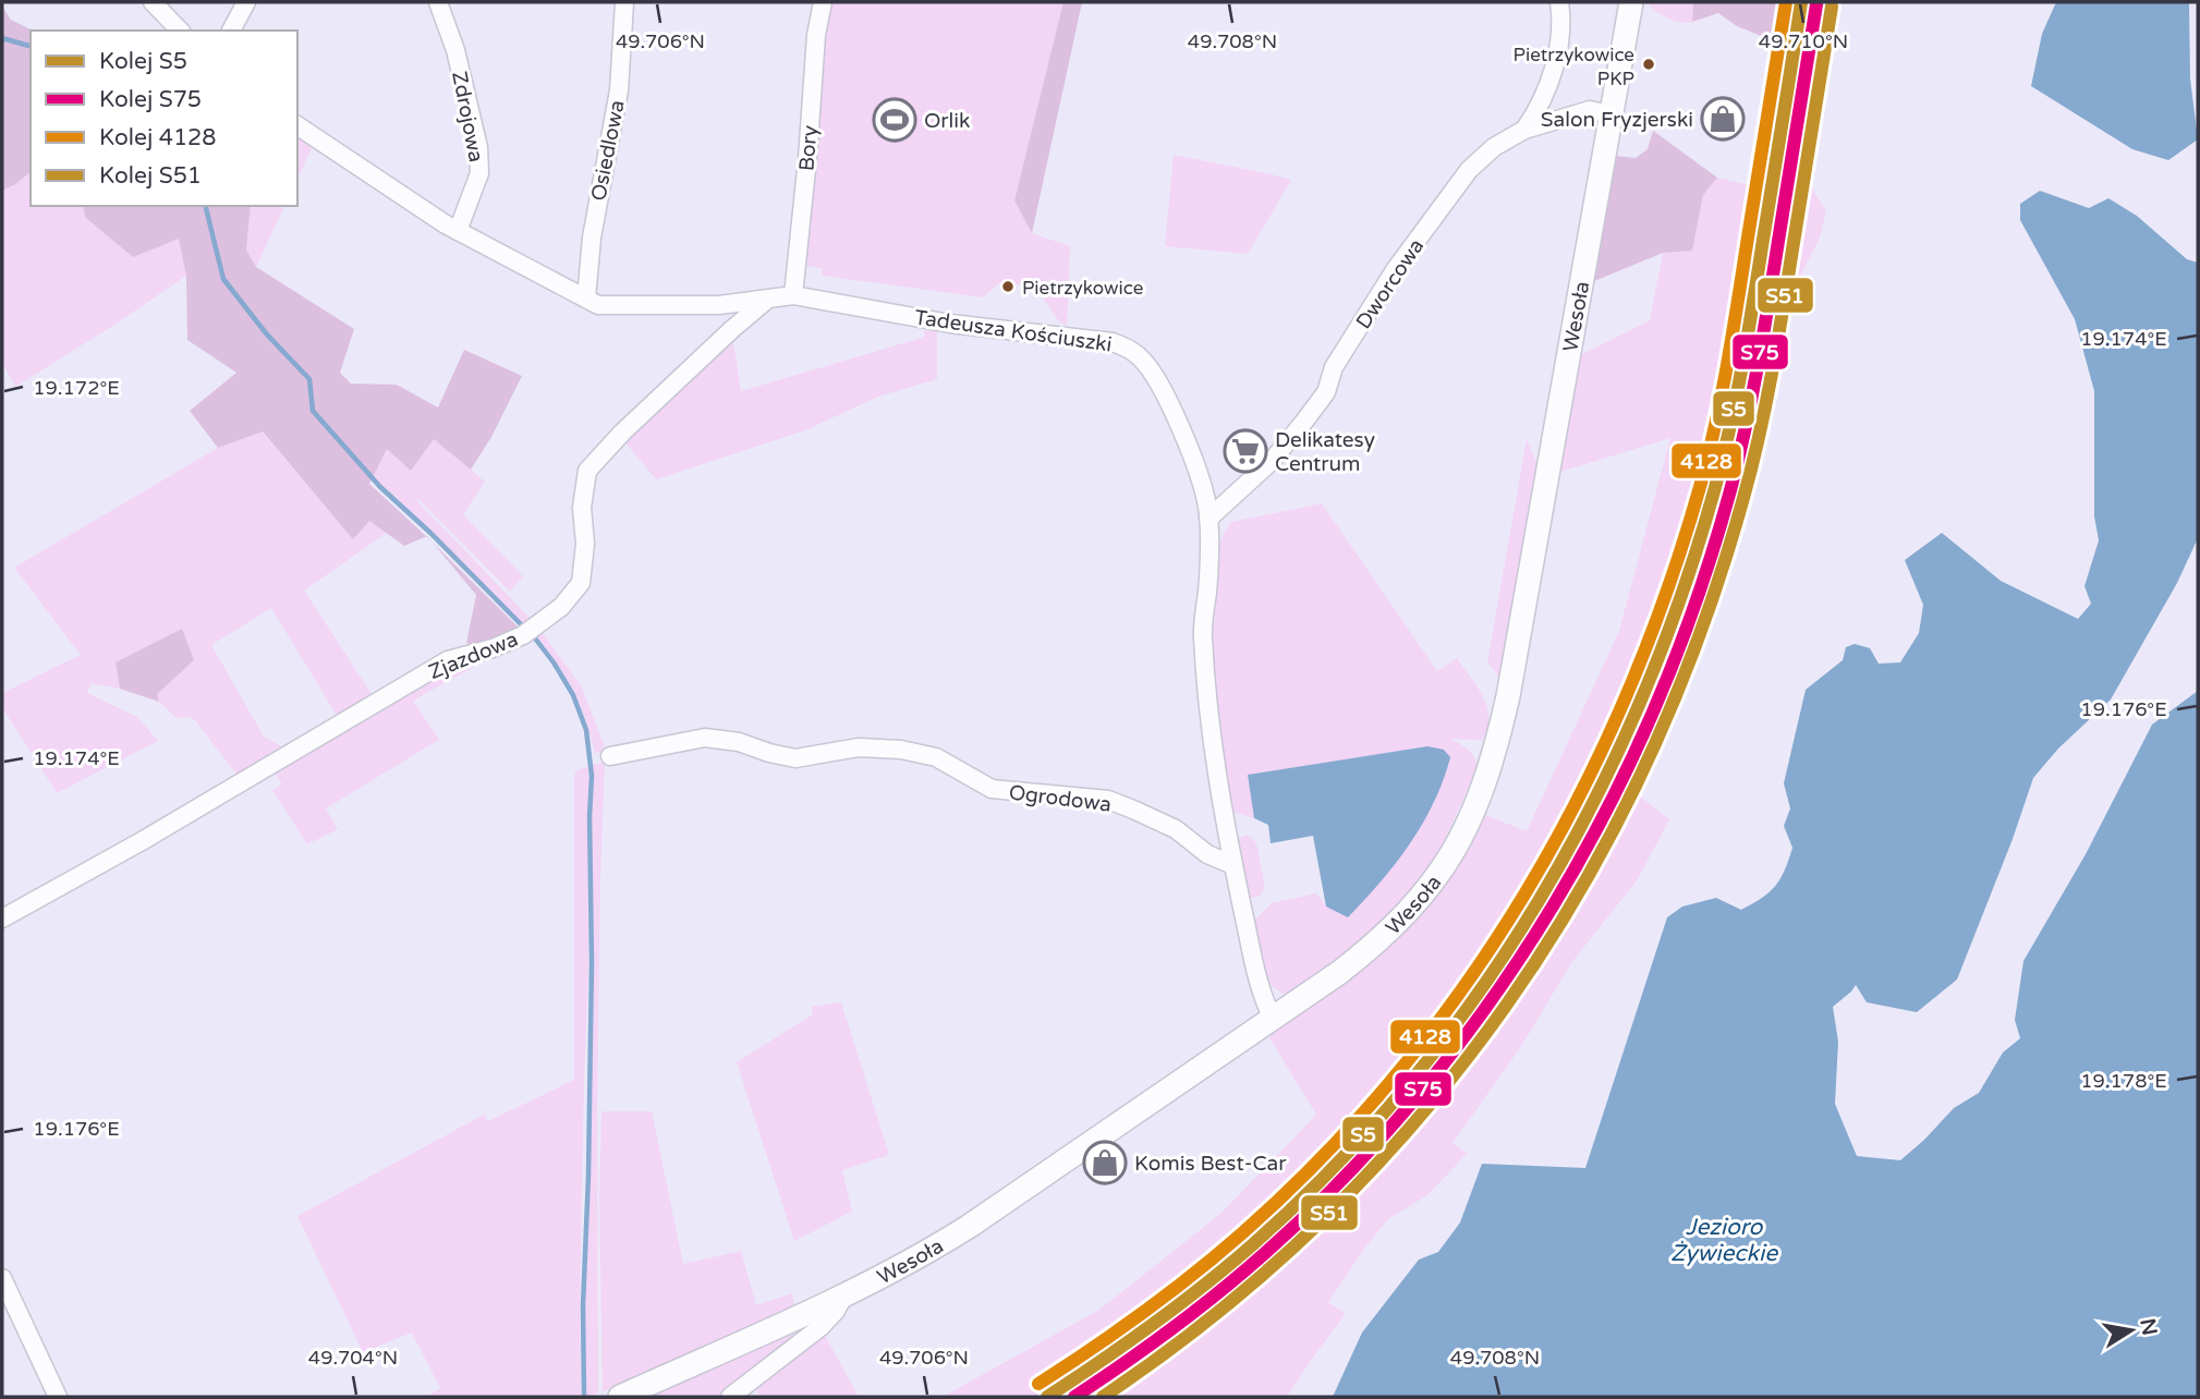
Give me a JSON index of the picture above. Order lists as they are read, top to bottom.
{
  "streets": {
    "main road": ["Wesoła"],
    "street": [
      "Zdrojowa",
      "Bory",
      "Osiedlowa",
      "Dworcowa",
      "Tadeusza Kościuszki",
      "Zjazdowa",
      "Ogrodowa"
    ]
  },
  "crossings": [
    ["Zdrojowa", "Tadeusza Kościuszki"],
    ["Bory", "Tadeusza Kościuszki"],
    ["Osiedlowa", "Tadeusza Kościuszki"],
    ["Dworcowa", "Wesoła"],
    ["Dworcowa", "Tadeusza Kościuszki"],
    ["Wesoła", "Tadeusza Kościuszki"],
    ["Tadeusza Kościuszki", "Zjazdowa"],
    ["Tadeusza Kościuszki", "Ogrodowa"]
  ],
  "water": ["Jezioro Żywieckie"],
  "places": {
    "other": ["Pietrzykowice PKP", "Pietrzykowice"],
    "shop": ["Salon Fryzjerski", "Komis Best-Car"],
    "sports": ["Orlik"],
    "supermarket": ["Delikatesy Centrum"]
  },
  "lines": [
    "rail line S5",
    "rail line 4128",
    "rail line S75",
    "rail line S51"
  ],
  "legend": [
    "Kolej S5",
    "Kolej S75",
    "Kolej 4128",
    "Kolej S51"
  ],
  "north": "right",
  "coordinates": [
    "49.706°N",
    "49.708°N",
    "49.710°N",
    "19.174°E",
    "19.172°E",
    "19.176°E",
    "19.178°E",
    "49.704°N"
  ]
}
